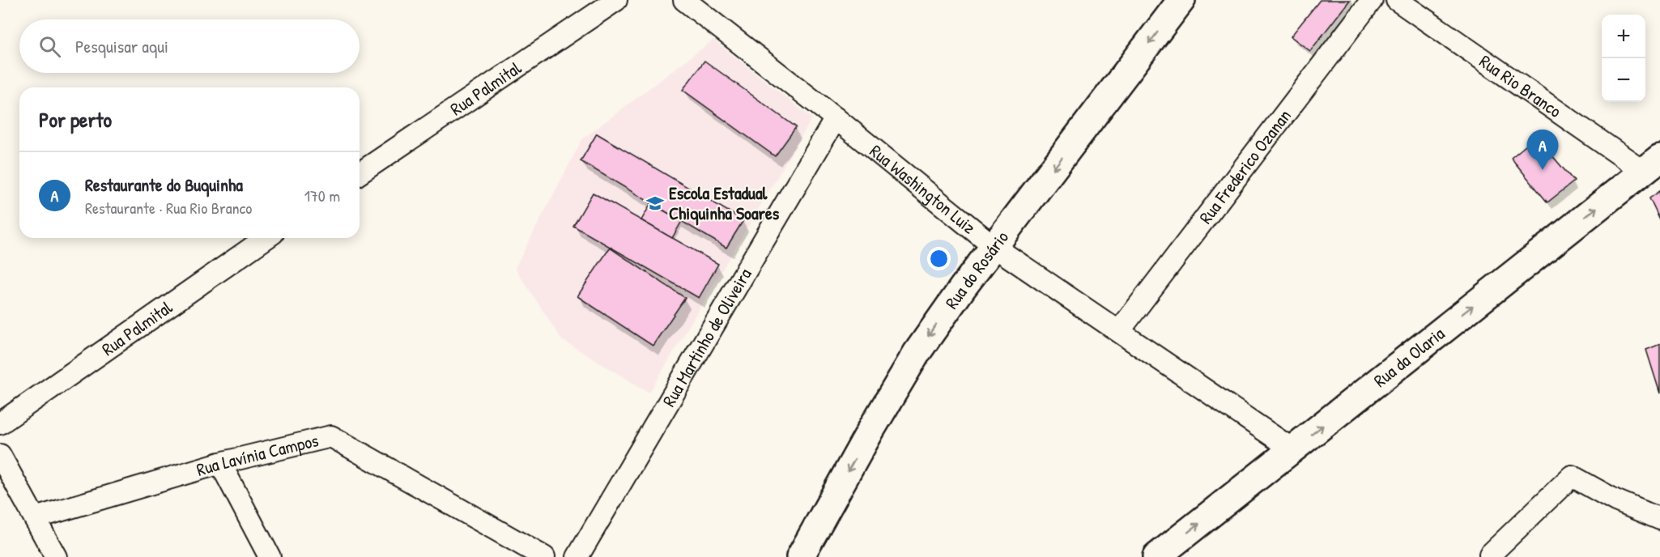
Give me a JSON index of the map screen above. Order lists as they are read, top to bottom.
{
  "streets": {
    "main road": ["Rua do Rosário", "Rua da Olaria"],
    "street": [
      "Rua Rio Branco",
      "Rua Palmital",
      "Rua Frederico Ozanan",
      "Rua Washington Luiz",
      "Rua Martinho de Oliveira",
      "Rua Lavínia Campos"
    ]
  },
  "crossings": [
    ["Rua Rio Branco", "Rua da Olaria"],
    ["Rua Frederico Ozanan", "Rua Washington Luiz"],
    ["Rua Washington Luiz", "Rua do Rosário"],
    ["Rua Washington Luiz", "Rua Martinho de Oliveira"],
    ["Rua Washington Luiz", "Rua da Olaria"]
  ],
  "one_way": ["Rua do Rosário", "Rua da Olaria"],
  "places": {
    "school or university": ["Escola Estadual Chiquinha Soares"]
  },
  "page": {
    "map_buttons": ["+", "−"],
    "search": "Pesquisar aqui",
    "heading": "Por perto",
    "pins": "A",
    "list": [
      {
        "mark": "A",
        "name": "Restaurante do Buquinha",
        "note": "Restaurante · Rua Rio Branco",
        "value": "170 m"
      }
    ]
  }
}
